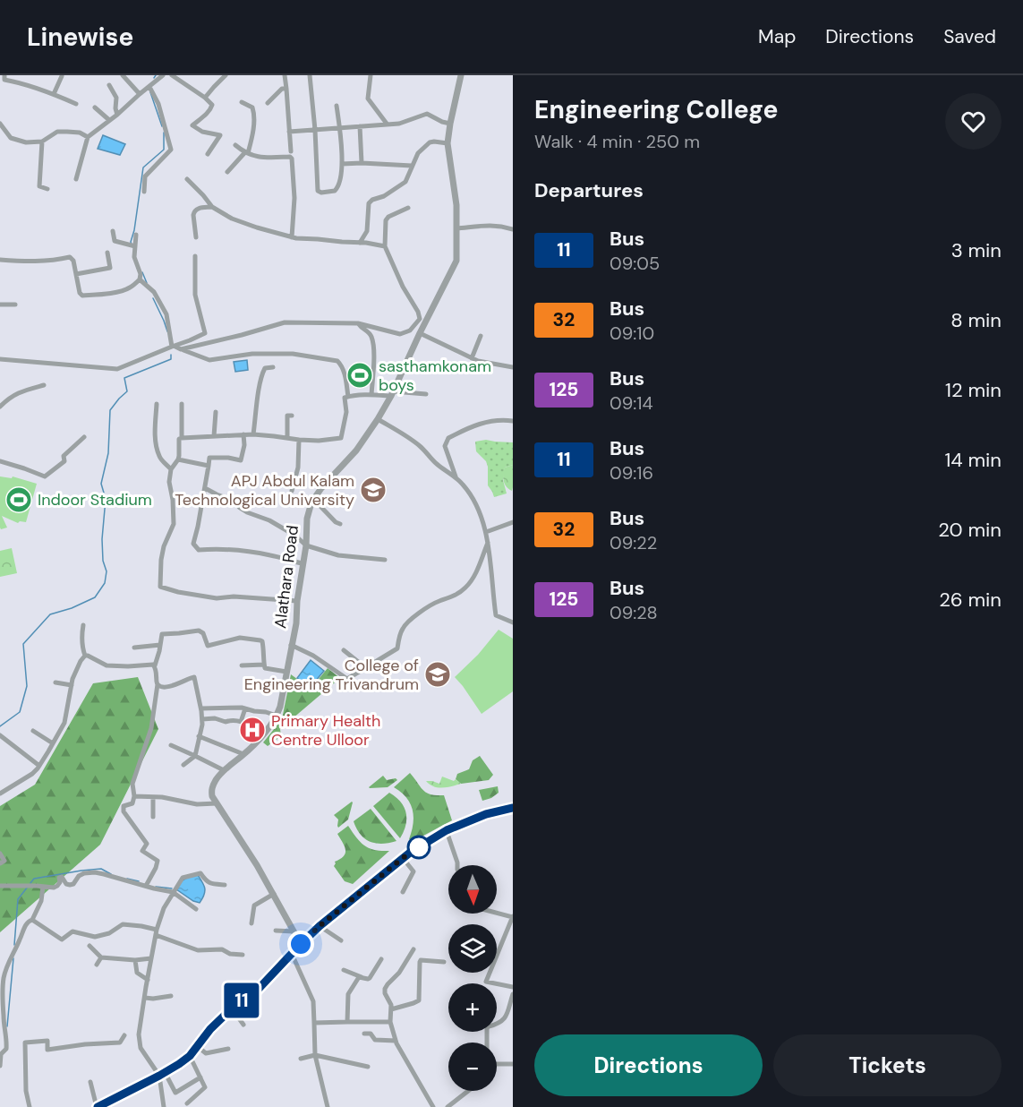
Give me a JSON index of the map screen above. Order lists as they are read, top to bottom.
{
  "streets": {
    "street": ["Alathara Road"]
  },
  "places": {
    "sports": ["sasthamkonam boys", "Indoor Stadium"],
    "school or university": ["APJ Abdul Kalam Technological University", "College of Engineering Trivandrum"],
    "hospital": ["Primary Health Centre Ulloor"]
  },
  "lines": ["bus line 11"],
  "north": "bottom",
  "page": {
    "header": "Linewise",
    "nav": ["Map", "Directions", "Saved"],
    "on_map": "11",
    "heading": [
      ["Engineering College", "Walk · 4 min · 250 m"],
      "Departures"
    ],
    "list": [
      {
        "mark": "11",
        "name": "Bus",
        "note": "09:05",
        "value": "3 min"
      },
      {
        "mark": "32",
        "name": "Bus",
        "note": "09:10",
        "value": "8 min"
      },
      {
        "mark": "125",
        "name": "Bus",
        "note": "09:14",
        "value": "12 min"
      },
      {
        "mark": "11",
        "name": "Bus",
        "note": "09:16",
        "value": "14 min"
      },
      {
        "mark": "32",
        "name": "Bus",
        "note": "09:22",
        "value": "20 min"
      },
      {
        "mark": "125",
        "name": "Bus",
        "note": "09:28",
        "value": "26 min"
      }
    ],
    "map_buttons": ["+", "−"],
    "buttons": ["Directions", "Tickets"]
  }
}
